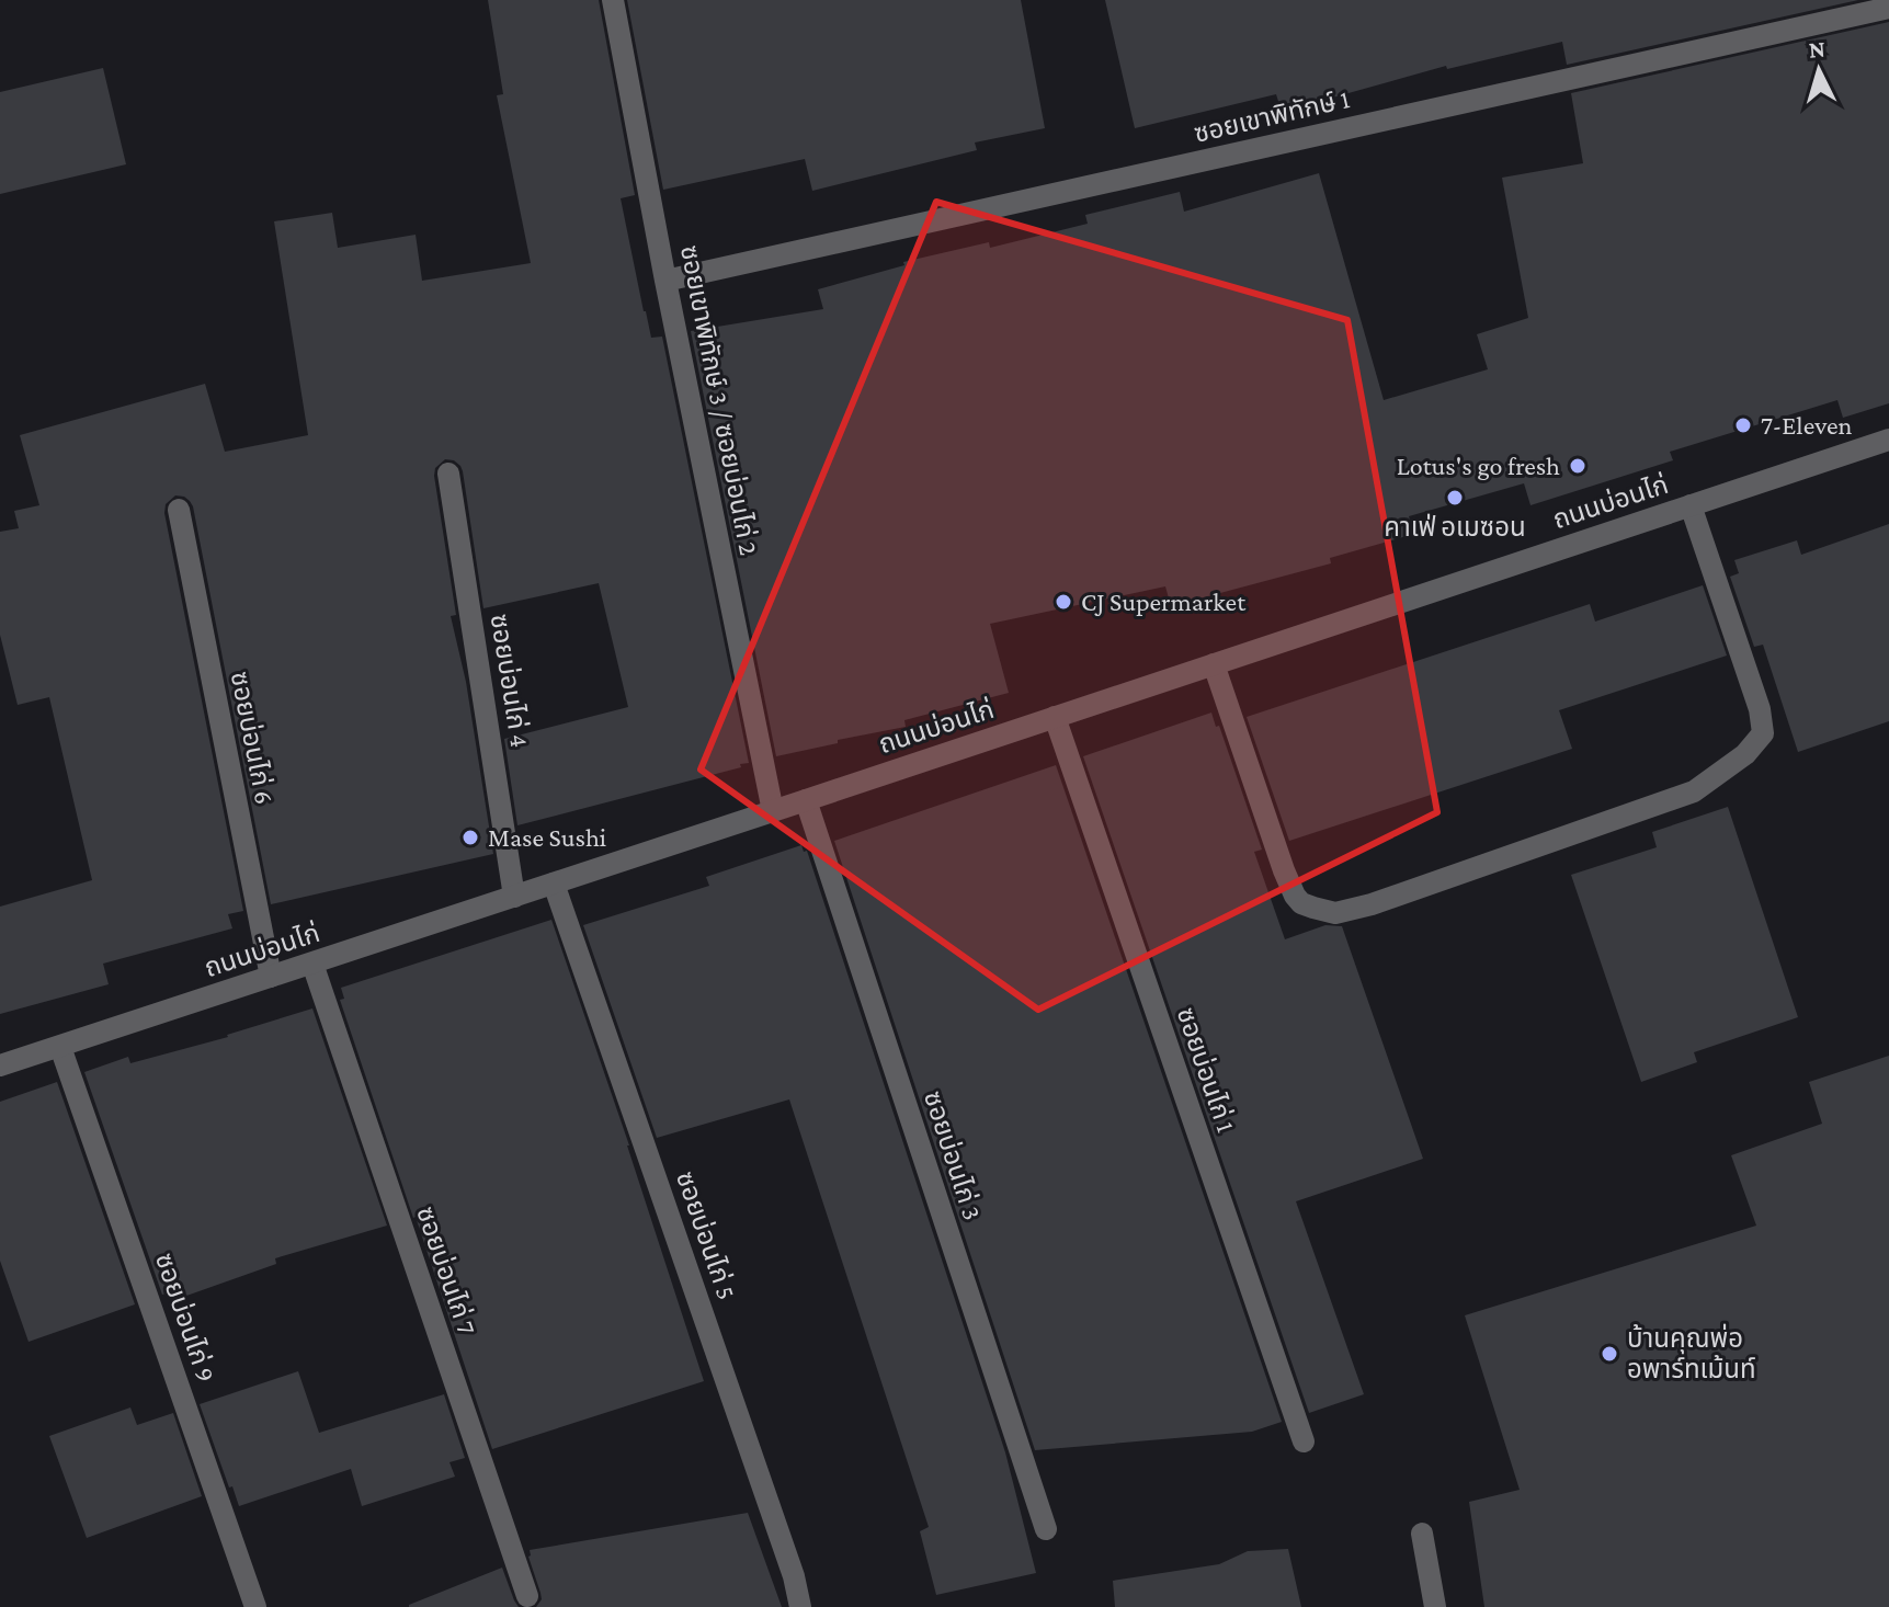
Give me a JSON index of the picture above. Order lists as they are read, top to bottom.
{
  "streets": {
    "street": [
      "ซอยเขาพิทักษ์ 1",
      "ซอยเขาพิทักษ์ 3 / ซอยบ่อนไก่ 2",
      "ถนนบ่อนไก่",
      "ซอยบ่อนไก่ 4",
      "ซอยบ่อนไก่ 6",
      "ซอยบ่อนไก่ 1",
      "ซอยบ่อนไก่ 3",
      "ซอยบ่อนไก่ 5",
      "ซอยบ่อนไก่ 7",
      "ซอยบ่อนไก่ 9"
    ]
  },
  "crossings": [
    ["ซอยเขาพิทักษ์ 1", "ซอยเขาพิทักษ์ 3 / ซอยบ่อนไก่ 2"],
    ["ซอยเขาพิทักษ์ 3 / ซอยบ่อนไก่ 2", "ถนนบ่อนไก่"],
    ["ถนนบ่อนไก่", "ซอยบ่อนไก่ 4"],
    ["ถนนบ่อนไก่", "ซอยบ่อนไก่ 6"],
    ["ถนนบ่อนไก่", "ซอยบ่อนไก่ 1"],
    ["ถนนบ่อนไก่", "ซอยบ่อนไก่ 3"],
    ["ถนนบ่อนไก่", "ซอยบ่อนไก่ 5"],
    ["ถนนบ่อนไก่", "ซอยบ่อนไก่ 7"],
    ["ถนนบ่อนไก่", "ซอยบ่อนไก่ 9"]
  ],
  "places": [
    "7-Eleven",
    "Lotus's go fresh",
    "คาเฟ่ อเมซอน",
    "CJ Supermarket",
    "Mase Sushi",
    "บ้านคุณพ่อ อพาร์ทเม้นท์"
  ],
  "north": "top"
}
